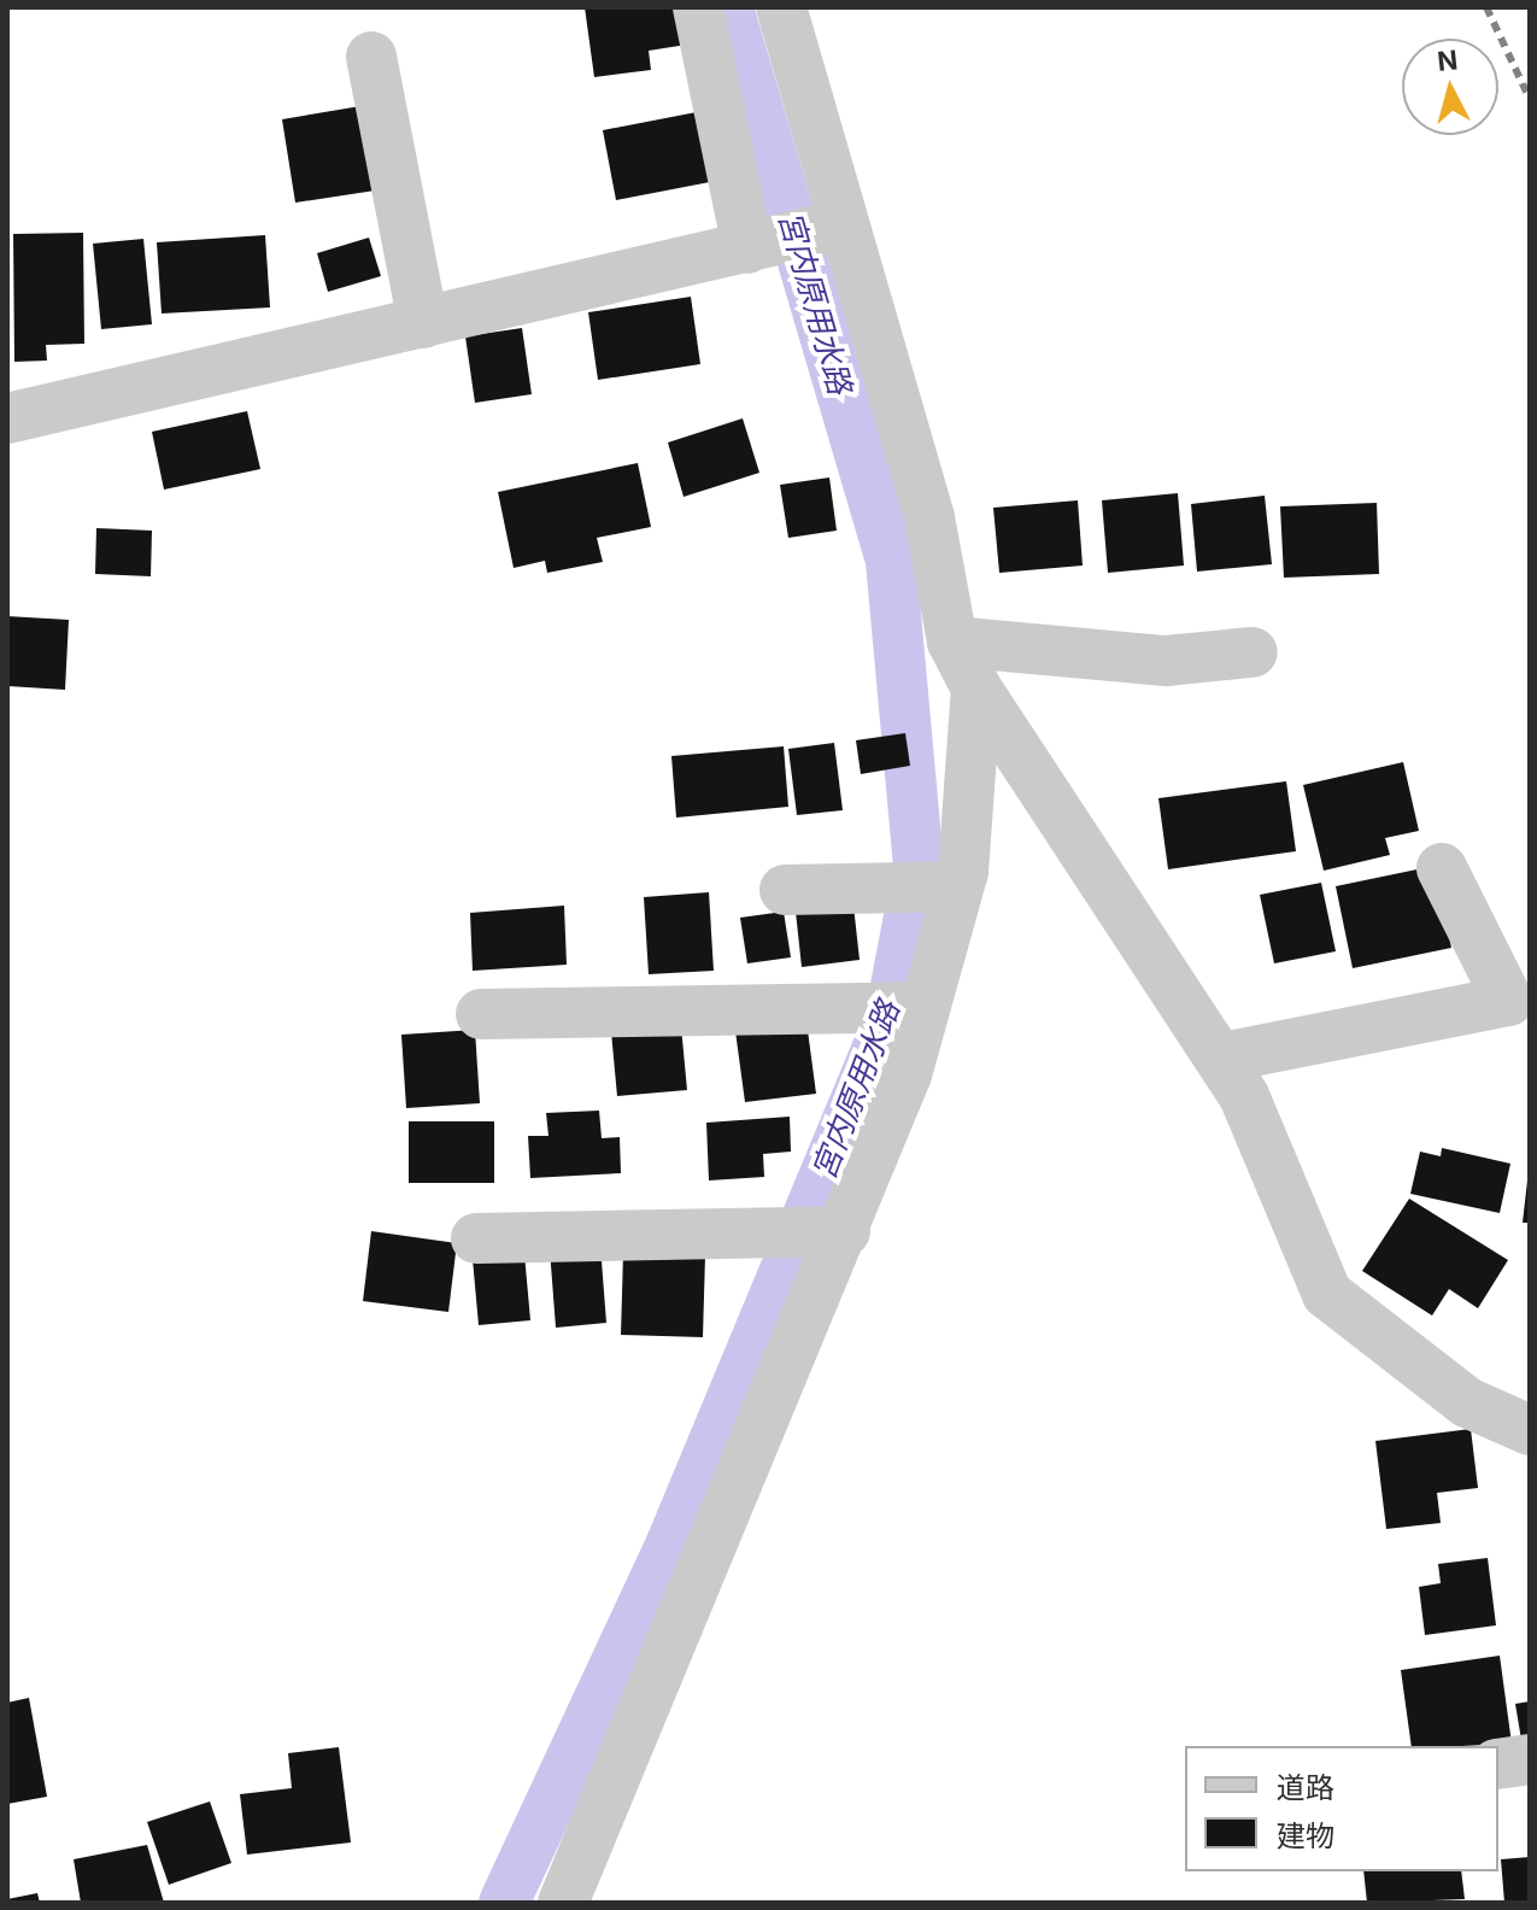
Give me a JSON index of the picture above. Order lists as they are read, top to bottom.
{
  "water": ["宮内原用水路"],
  "legend": ["道路", "建物"],
  "north": "top"
}
